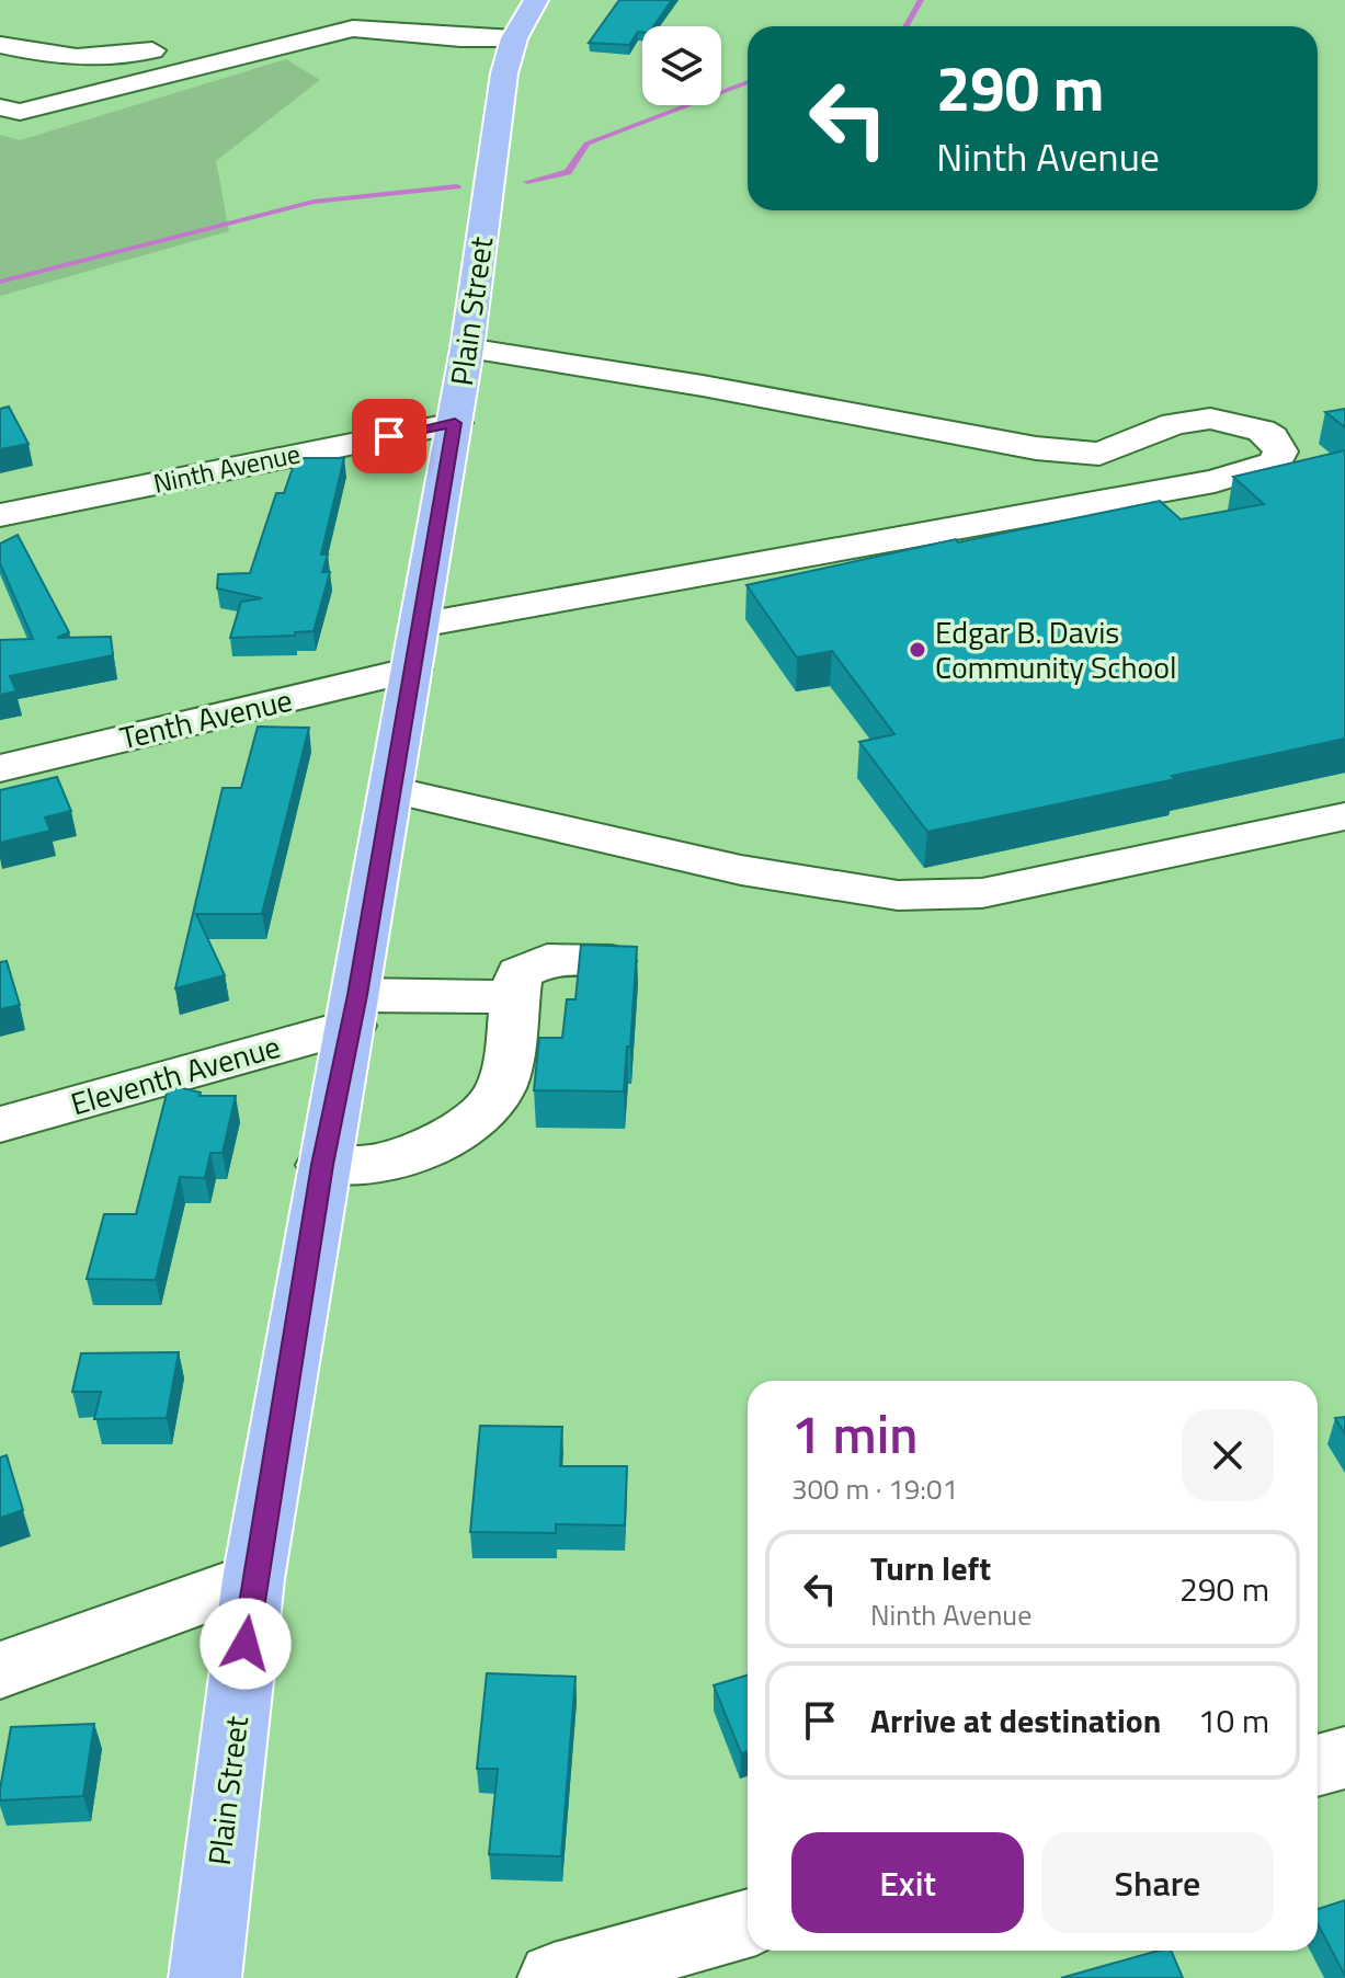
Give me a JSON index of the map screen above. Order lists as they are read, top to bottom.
{
  "streets": {
    "main road": ["Plain Street"],
    "street": ["Ninth Avenue", "Tenth Avenue", "Eleventh Avenue"]
  },
  "crossings": [
    ["Plain Street", "Ninth Avenue"],
    ["Plain Street", "Tenth Avenue"],
    ["Plain Street", "Eleventh Avenue"]
  ],
  "places": ["Edgar B. Davis Community School"],
  "page": {
    "turn": ["290 m", "Ninth Avenue"],
    "heading": ["1 min", "300 m · 19:01"],
    "list": [
      {
        "name": "Turn left",
        "note": "Ninth Avenue",
        "value": "290 m"
      },
      {
        "name": "Arrive at destination",
        "value": "10 m"
      }
    ],
    "buttons": ["Exit", "Share"]
  }
}
